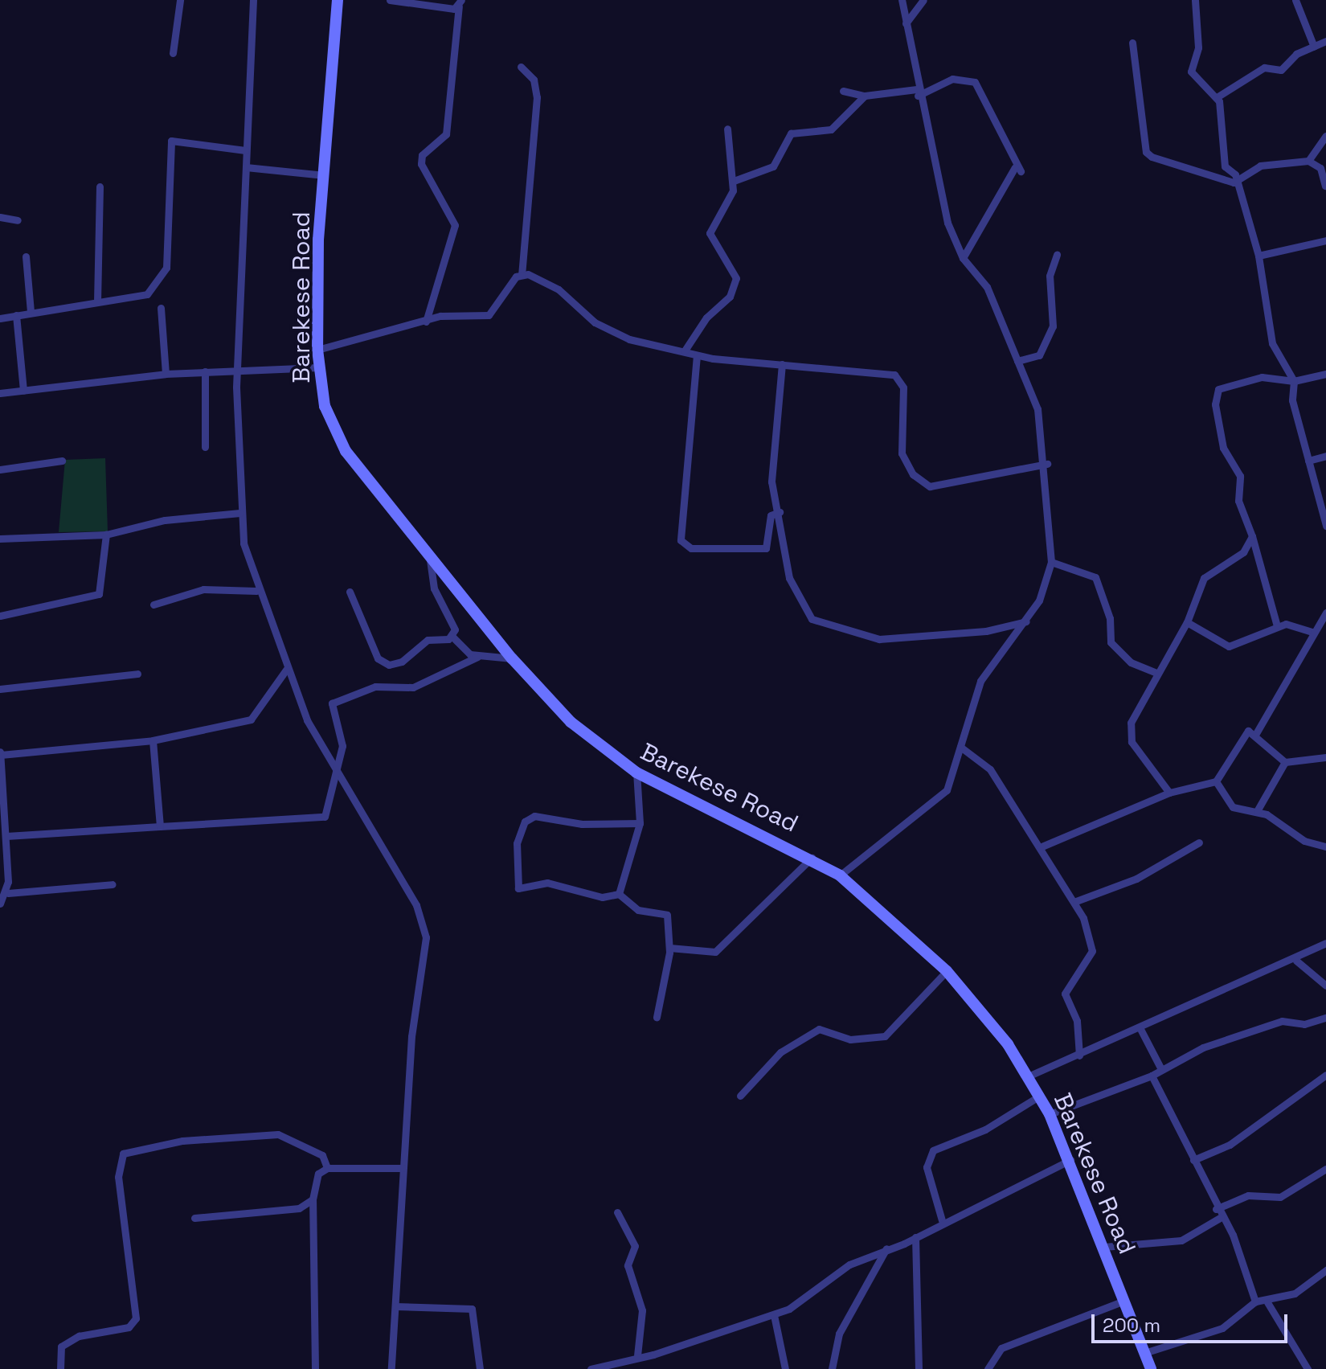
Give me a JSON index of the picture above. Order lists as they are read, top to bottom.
{
  "streets": {
    "main road": ["Barekese Road"]
  },
  "scale_bar": "200 m"
}
